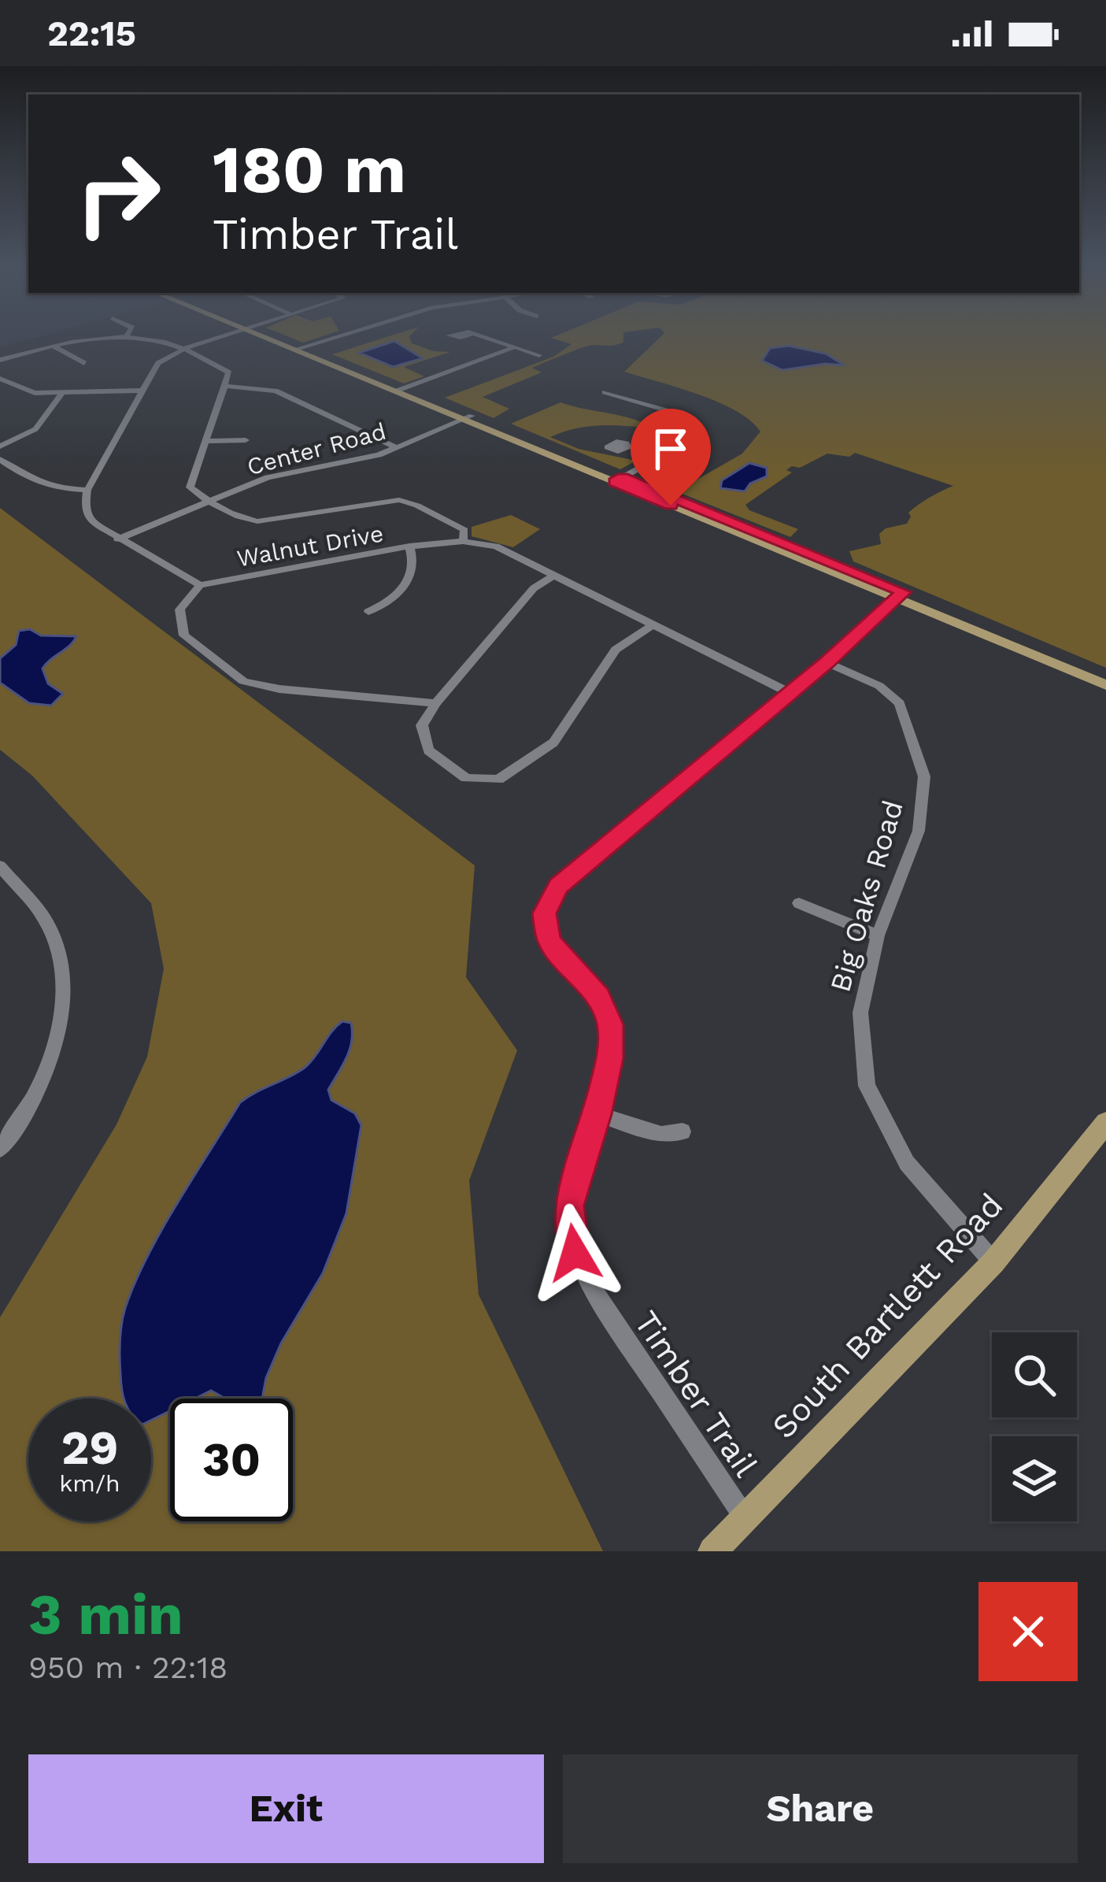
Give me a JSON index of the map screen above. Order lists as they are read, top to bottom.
{
  "streets": {
    "main road": ["South Bartlett Road"],
    "street": [
      "Center Road",
      "Walnut Drive",
      "Big Oaks Road",
      "Timber Trail"
    ]
  },
  "crossings": [
    ["Center Road", "Walnut Drive"],
    ["Walnut Drive", "Timber Trail"],
    ["Big Oaks Road", "South Bartlett Road"],
    ["Big Oaks Road", "Timber Trail"],
    ["South Bartlett Road", "Timber Trail"]
  ],
  "page": {
    "status": "22:15",
    "turn": ["180 m", "Timber Trail"],
    "speed": "29 km/h",
    "limit": "30",
    "heading": ["3 min", "950 m · 22:18"],
    "buttons": ["Exit", "Share"]
  }
}
